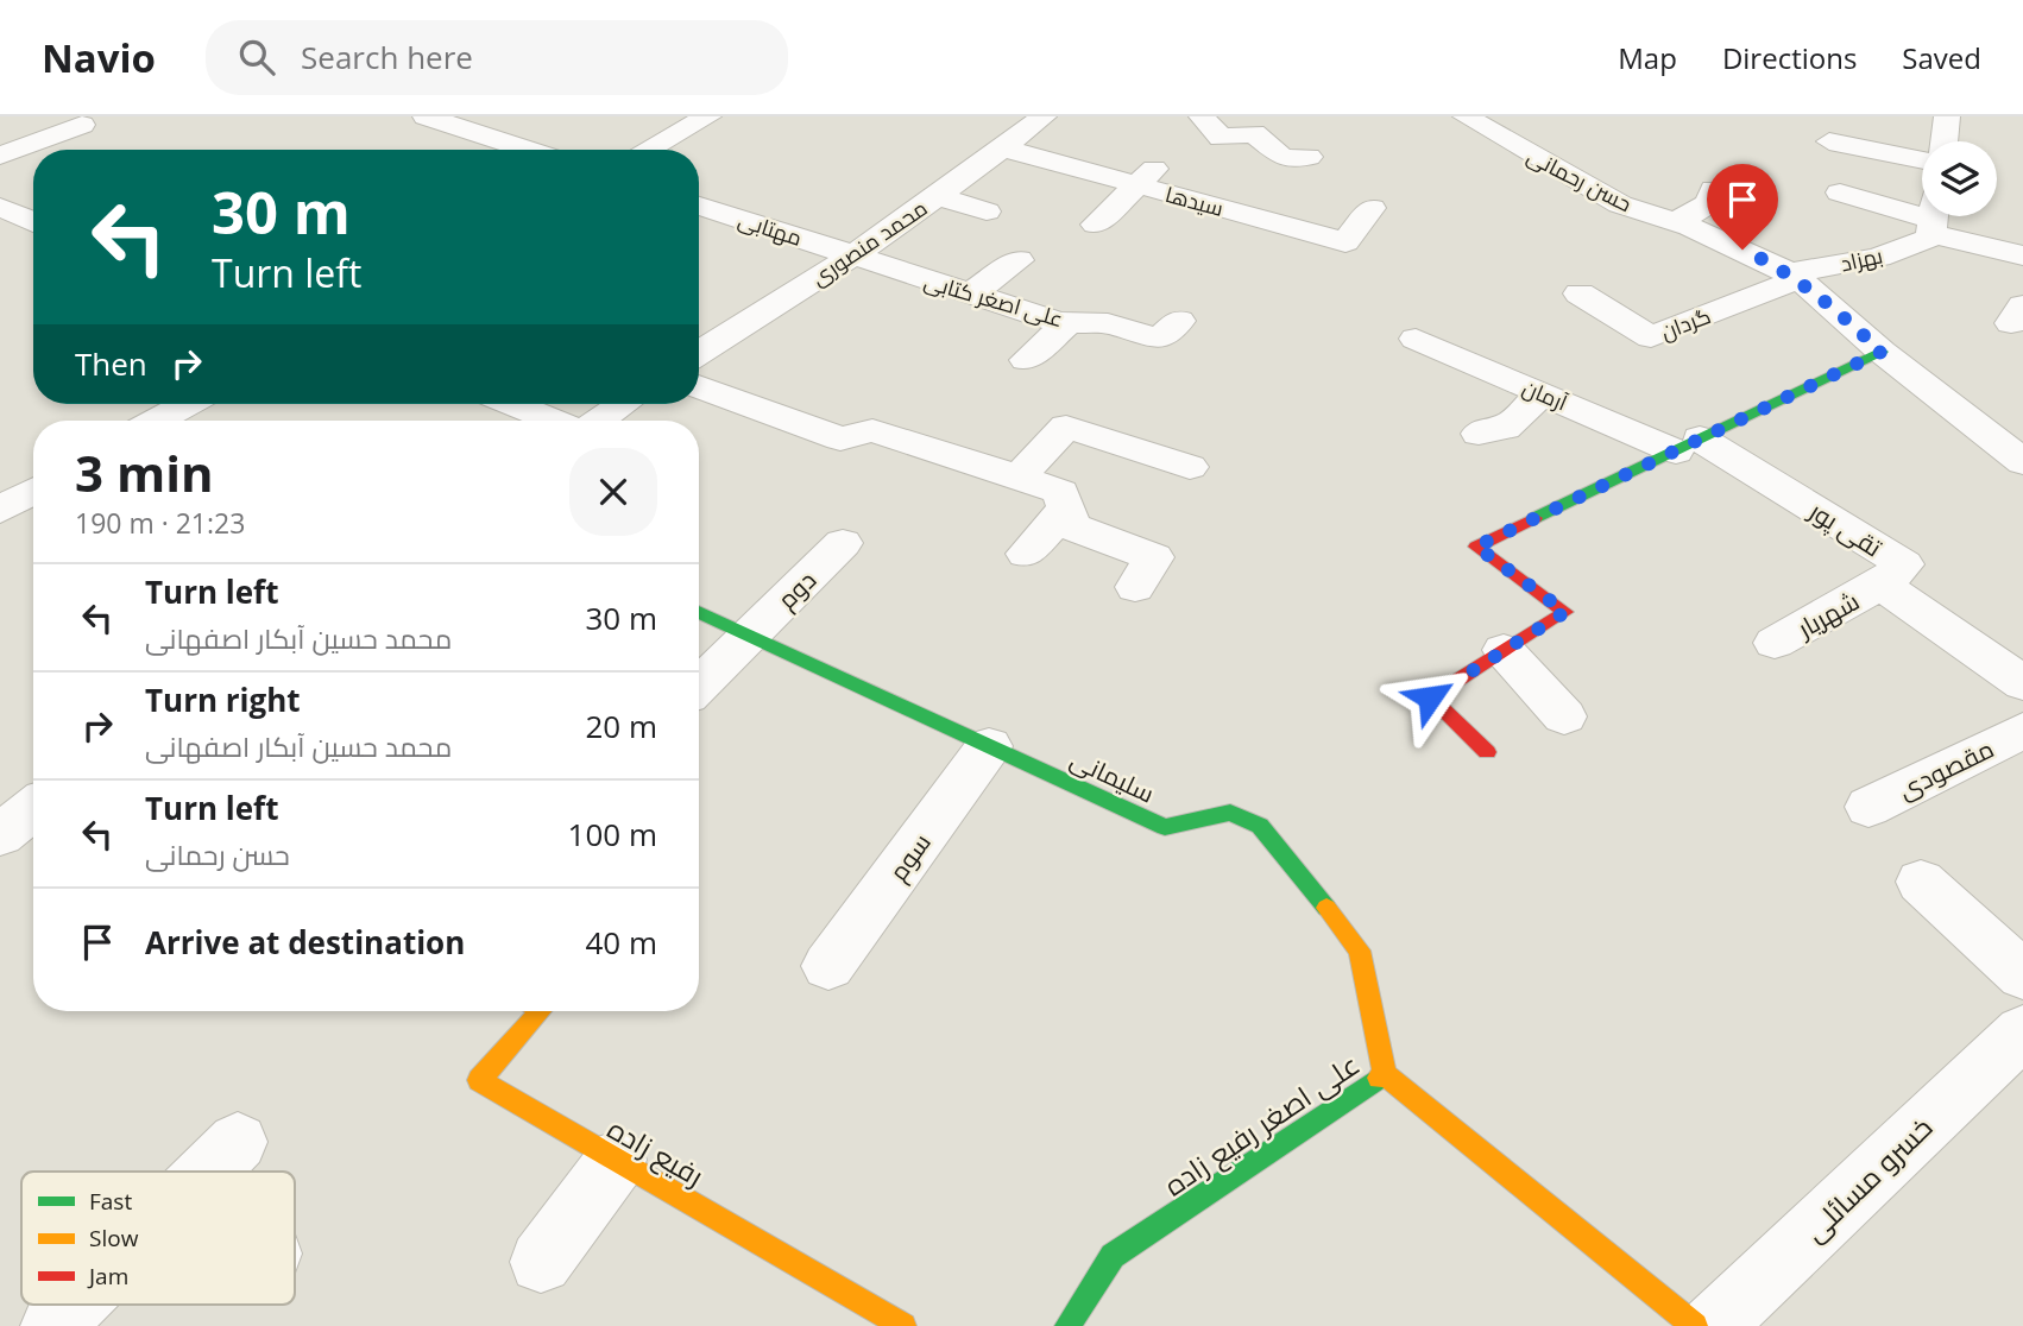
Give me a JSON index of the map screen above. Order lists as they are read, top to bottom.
{
  "streets": {
    "street": [
      "حسن رحمانی",
      "سیدها",
      "مهتابی",
      "محمد منصوری",
      "بهزاد",
      "علی اصغر کتابی",
      "گردان",
      "آرمان",
      "تقی پور",
      "دوم",
      "شهریار",
      "مقصودی",
      "سلیمانی",
      "سوم",
      "علی اصغر رفیع زاده",
      "رفیع زاده",
      "خسرو مسائلی"
    ]
  },
  "crossings": [
    ["حسن رحمانی", "بهزاد"],
    ["حسن رحمانی", "گردان"],
    ["سیدها", "محمد منصوری"],
    ["مهتابی", "محمد منصوری"],
    ["مهتابی", "علی اصغر کتابی"],
    ["محمد منصوری", "علی اصغر کتابی"],
    ["بهزاد", "گردان"],
    ["آرمان", "تقی پور"],
    ["تقی پور", "شهریار"],
    ["دوم", "سلیمانی"],
    ["سلیمانی", "سوم"],
    ["سلیمانی", "علی اصغر رفیع زاده"]
  ],
  "legend": ["Fast", "Slow", "Jam"],
  "page": {
    "header": "Navio",
    "search": "Search here",
    "nav": ["Map", "Directions", "Saved"],
    "turn": ["30 m", "Turn left"],
    "then": "Then",
    "heading": ["3 min", "190 m · 21:23"],
    "list": [
      {
        "name": "Turn left",
        "note": "محمد حسین آبکار اصفهانی",
        "value": "30 m"
      },
      {
        "name": "Turn right",
        "note": "محمد حسین آبکار اصفهانی",
        "value": "20 m"
      },
      {
        "name": "Turn left",
        "note": "حسن رحمانی",
        "value": "100 m"
      },
      {
        "name": "Arrive at destination",
        "value": "40 m"
      }
    ]
  }
}
